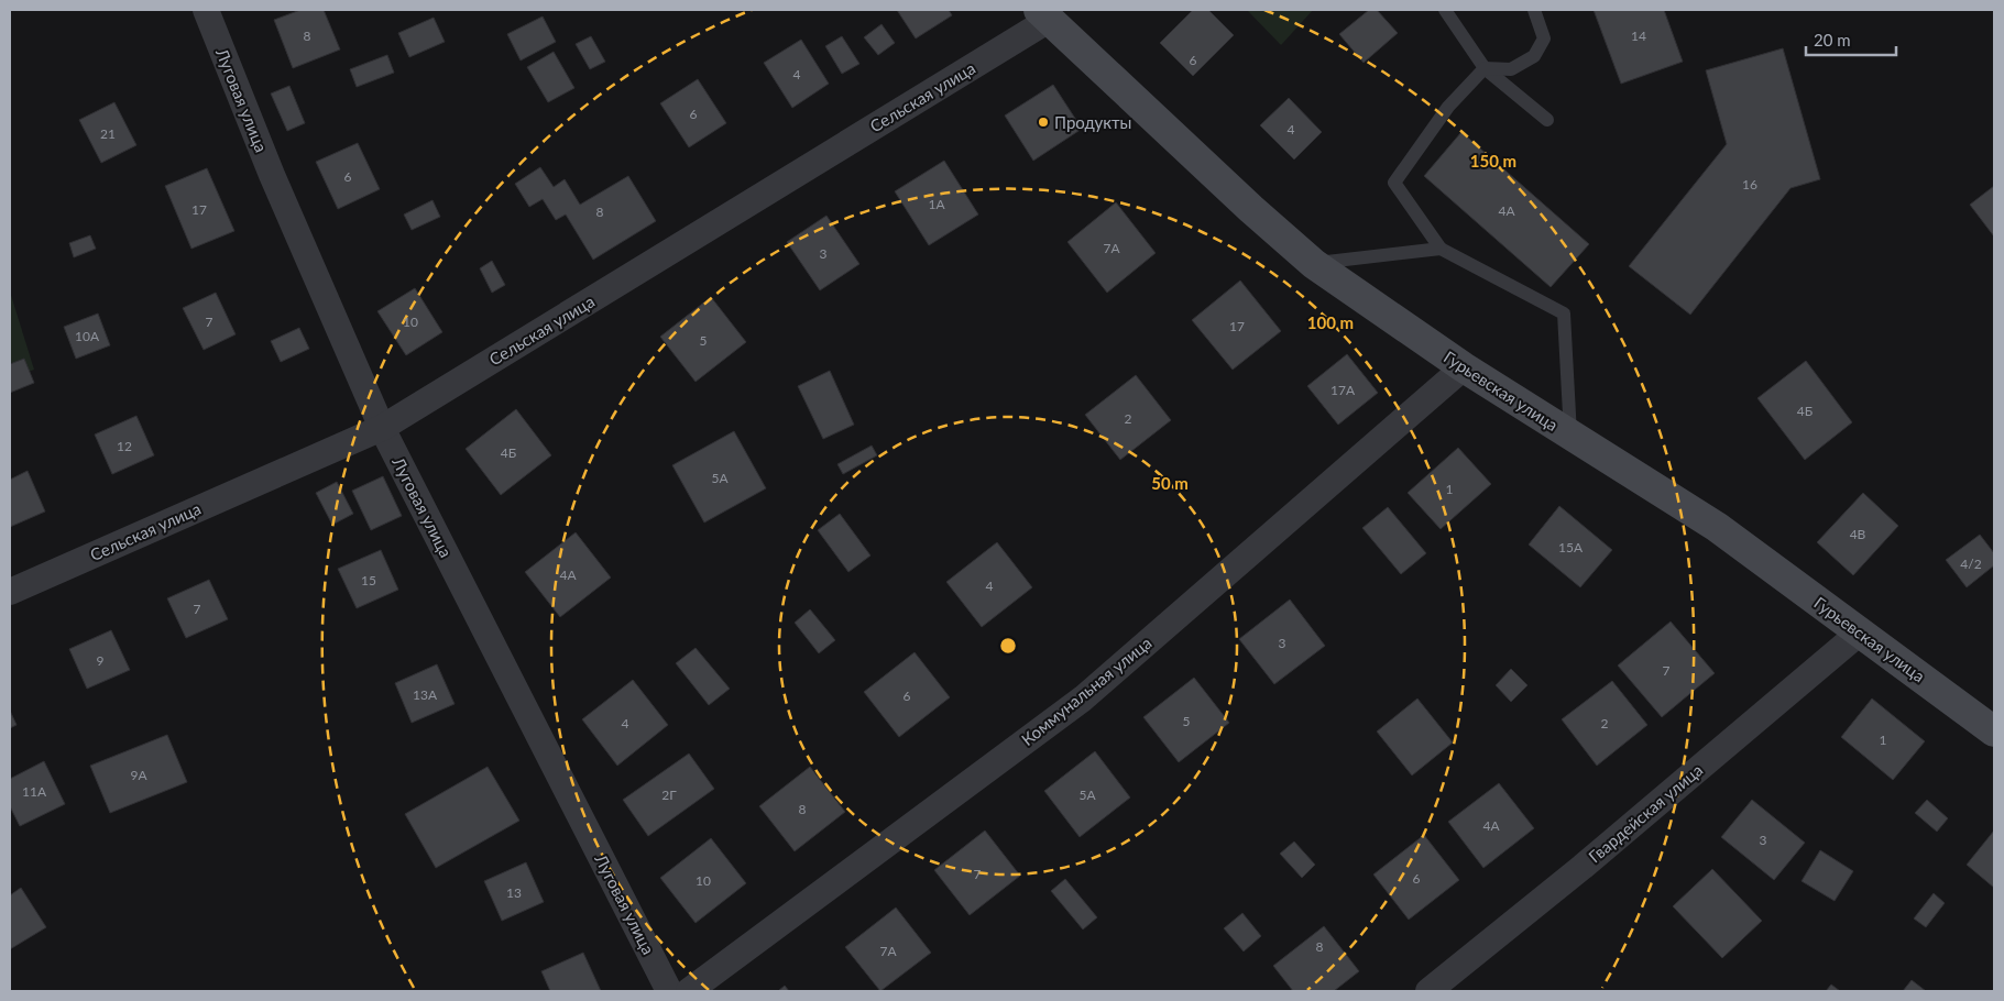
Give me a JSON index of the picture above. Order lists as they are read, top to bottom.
{
  "streets": {
    "street": [
      "Сельская улица",
      "Луговая улица",
      "Гурьевская улица",
      "Коммунальная улица",
      "Гвардейская улица"
    ]
  },
  "crossings": [
    ["Сельская улица", "Луговая улица"],
    ["Сельская улица", "Гурьевская улица"],
    ["Гурьевская улица", "Коммунальная улица"],
    ["Гурьевская улица", "Гвардейская улица"]
  ],
  "places": ["Продукты"],
  "house_numbers": [
    "8",
    "14",
    "6",
    "4",
    "6",
    "4",
    "21",
    "6",
    "16",
    "1А",
    "17",
    "4А",
    "8",
    "7А",
    "3",
    "7",
    "10",
    "17",
    "10А",
    "5",
    "17А",
    "4Б",
    "2",
    "12",
    "4Б",
    "5А",
    "1",
    "4В",
    "15А",
    "4/2",
    "4А",
    "15",
    "4",
    "7",
    "3",
    "9",
    "7",
    "13А",
    "6",
    "5",
    "4",
    "2",
    "1",
    "9А",
    "11А",
    "2Г",
    "5А",
    "8",
    "4А",
    "3",
    "7",
    "6",
    "10",
    "13",
    "8",
    "7А"
  ],
  "scale_bar": "20 m",
  "rings": ["150 m", "100 m", "50 m"]
}
